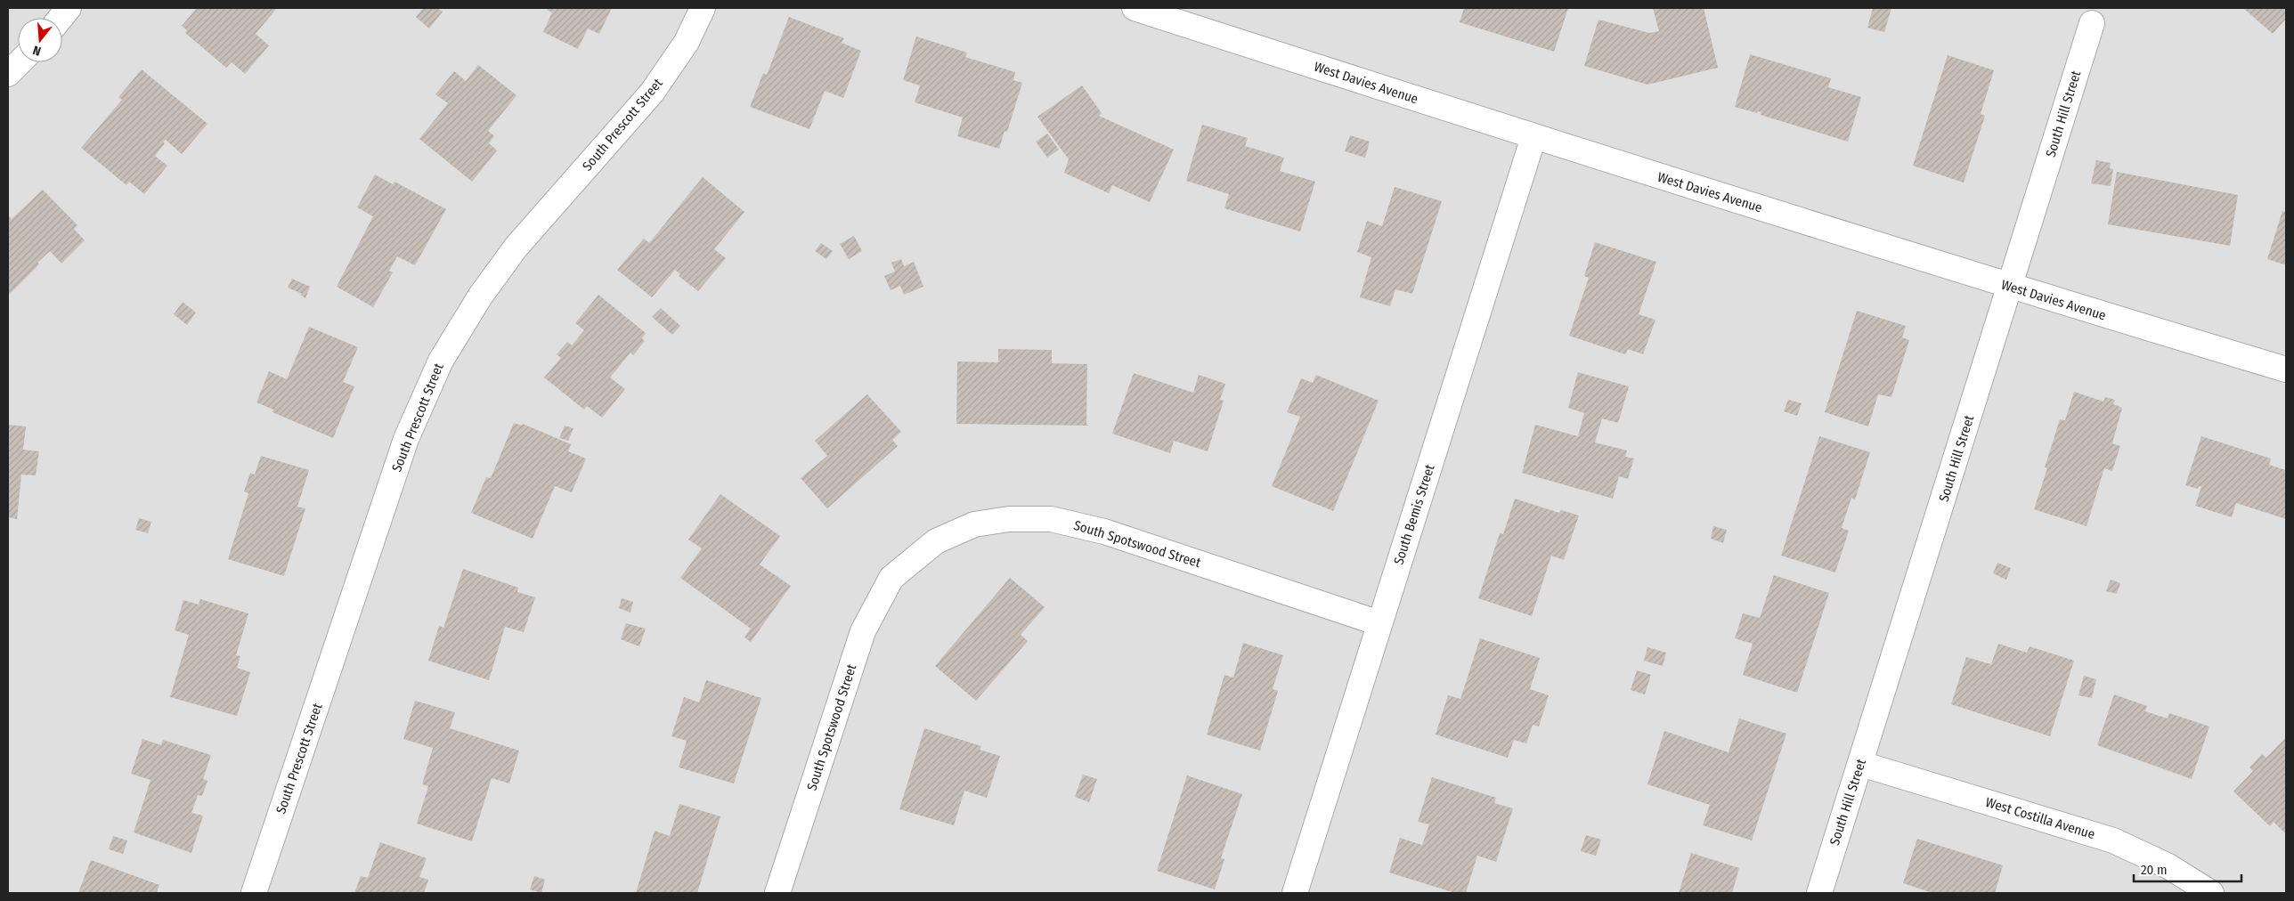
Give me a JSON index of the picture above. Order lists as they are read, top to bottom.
{
  "streets": {
    "street": [
      "West Davies Avenue",
      "South Hill Street",
      "South Prescott Street",
      "South Bemis Street",
      "South Spotswood Street",
      "West Costilla Avenue"
    ]
  },
  "crossings": [
    ["West Davies Avenue", "South Hill Street"],
    ["West Davies Avenue", "South Bemis Street"],
    ["South Hill Street", "West Costilla Avenue"],
    ["South Bemis Street", "South Spotswood Street"]
  ],
  "scale_bar": "20 m",
  "north": "bottom"
}
